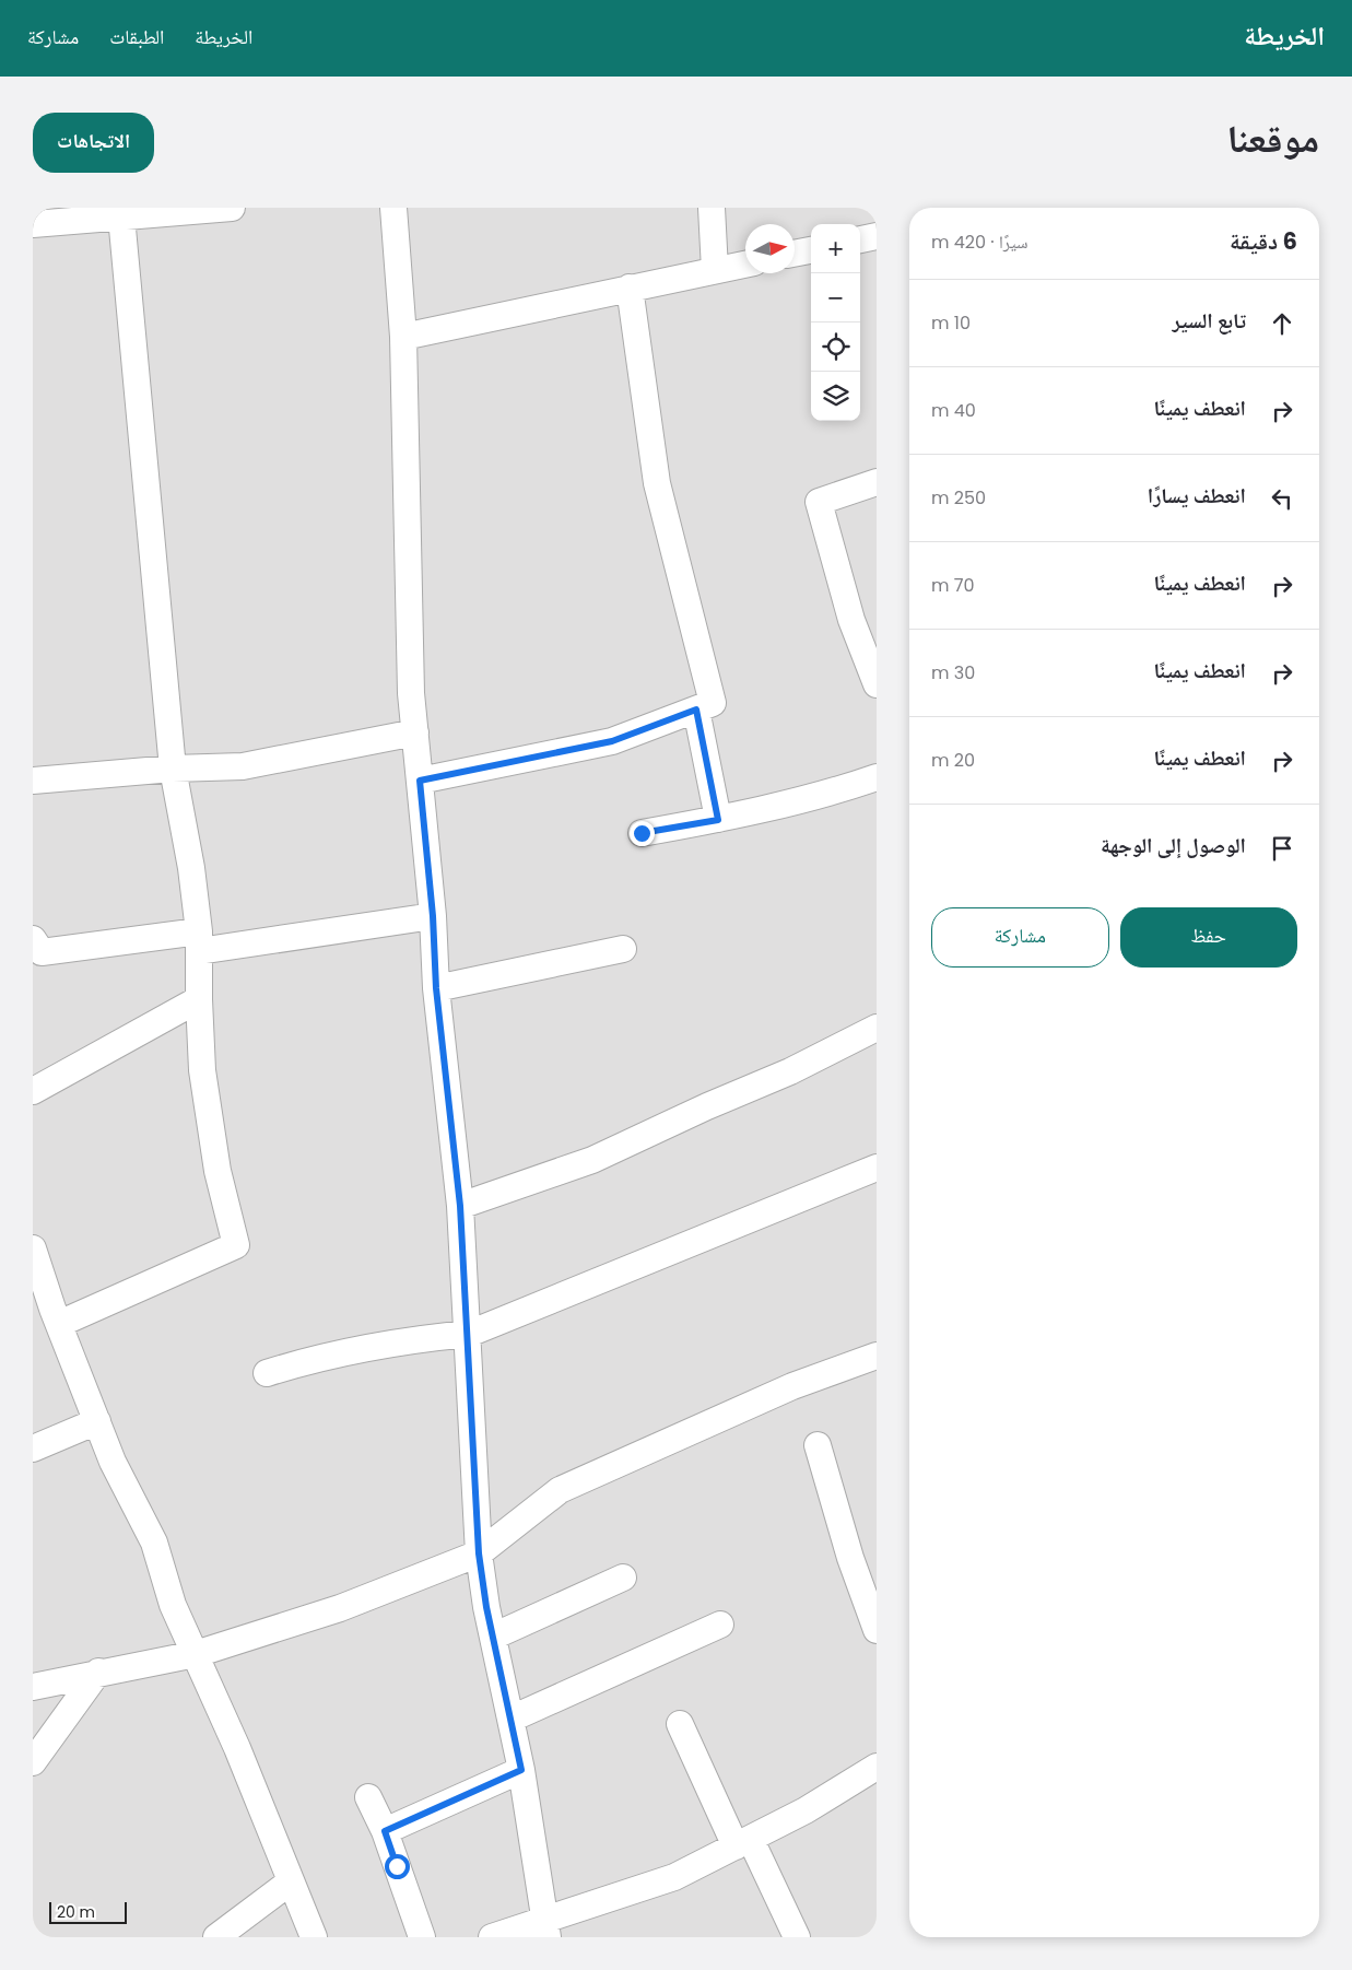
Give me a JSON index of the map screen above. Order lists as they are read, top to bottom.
{
  "scale_bar": "20 m",
  "north": "right",
  "page": {
    "header": "الخريطة",
    "nav": ["الخريطة", "الطبقات", "مشاركة"],
    "title": "موقعنا",
    "buttons": [
      "الاتجاهات",
      ["حفظ", "مشاركة"]
    ],
    "heading": ["6 دقيقة", "سيرًا · 420 m"],
    "map_buttons": ["+", "−"],
    "list": [
      ["تابع السير", "10 m"],
      ["انعطف يمينًا", "40 m"],
      ["انعطف يسارًا", "250 m"],
      ["انعطف يمينًا", "70 m"],
      ["انعطف يمينًا", "30 m"],
      ["انعطف يمينًا", "20 m"],
      "الوصول إلى الوجهة"
    ],
    "scale": "20 m"
  }
}
